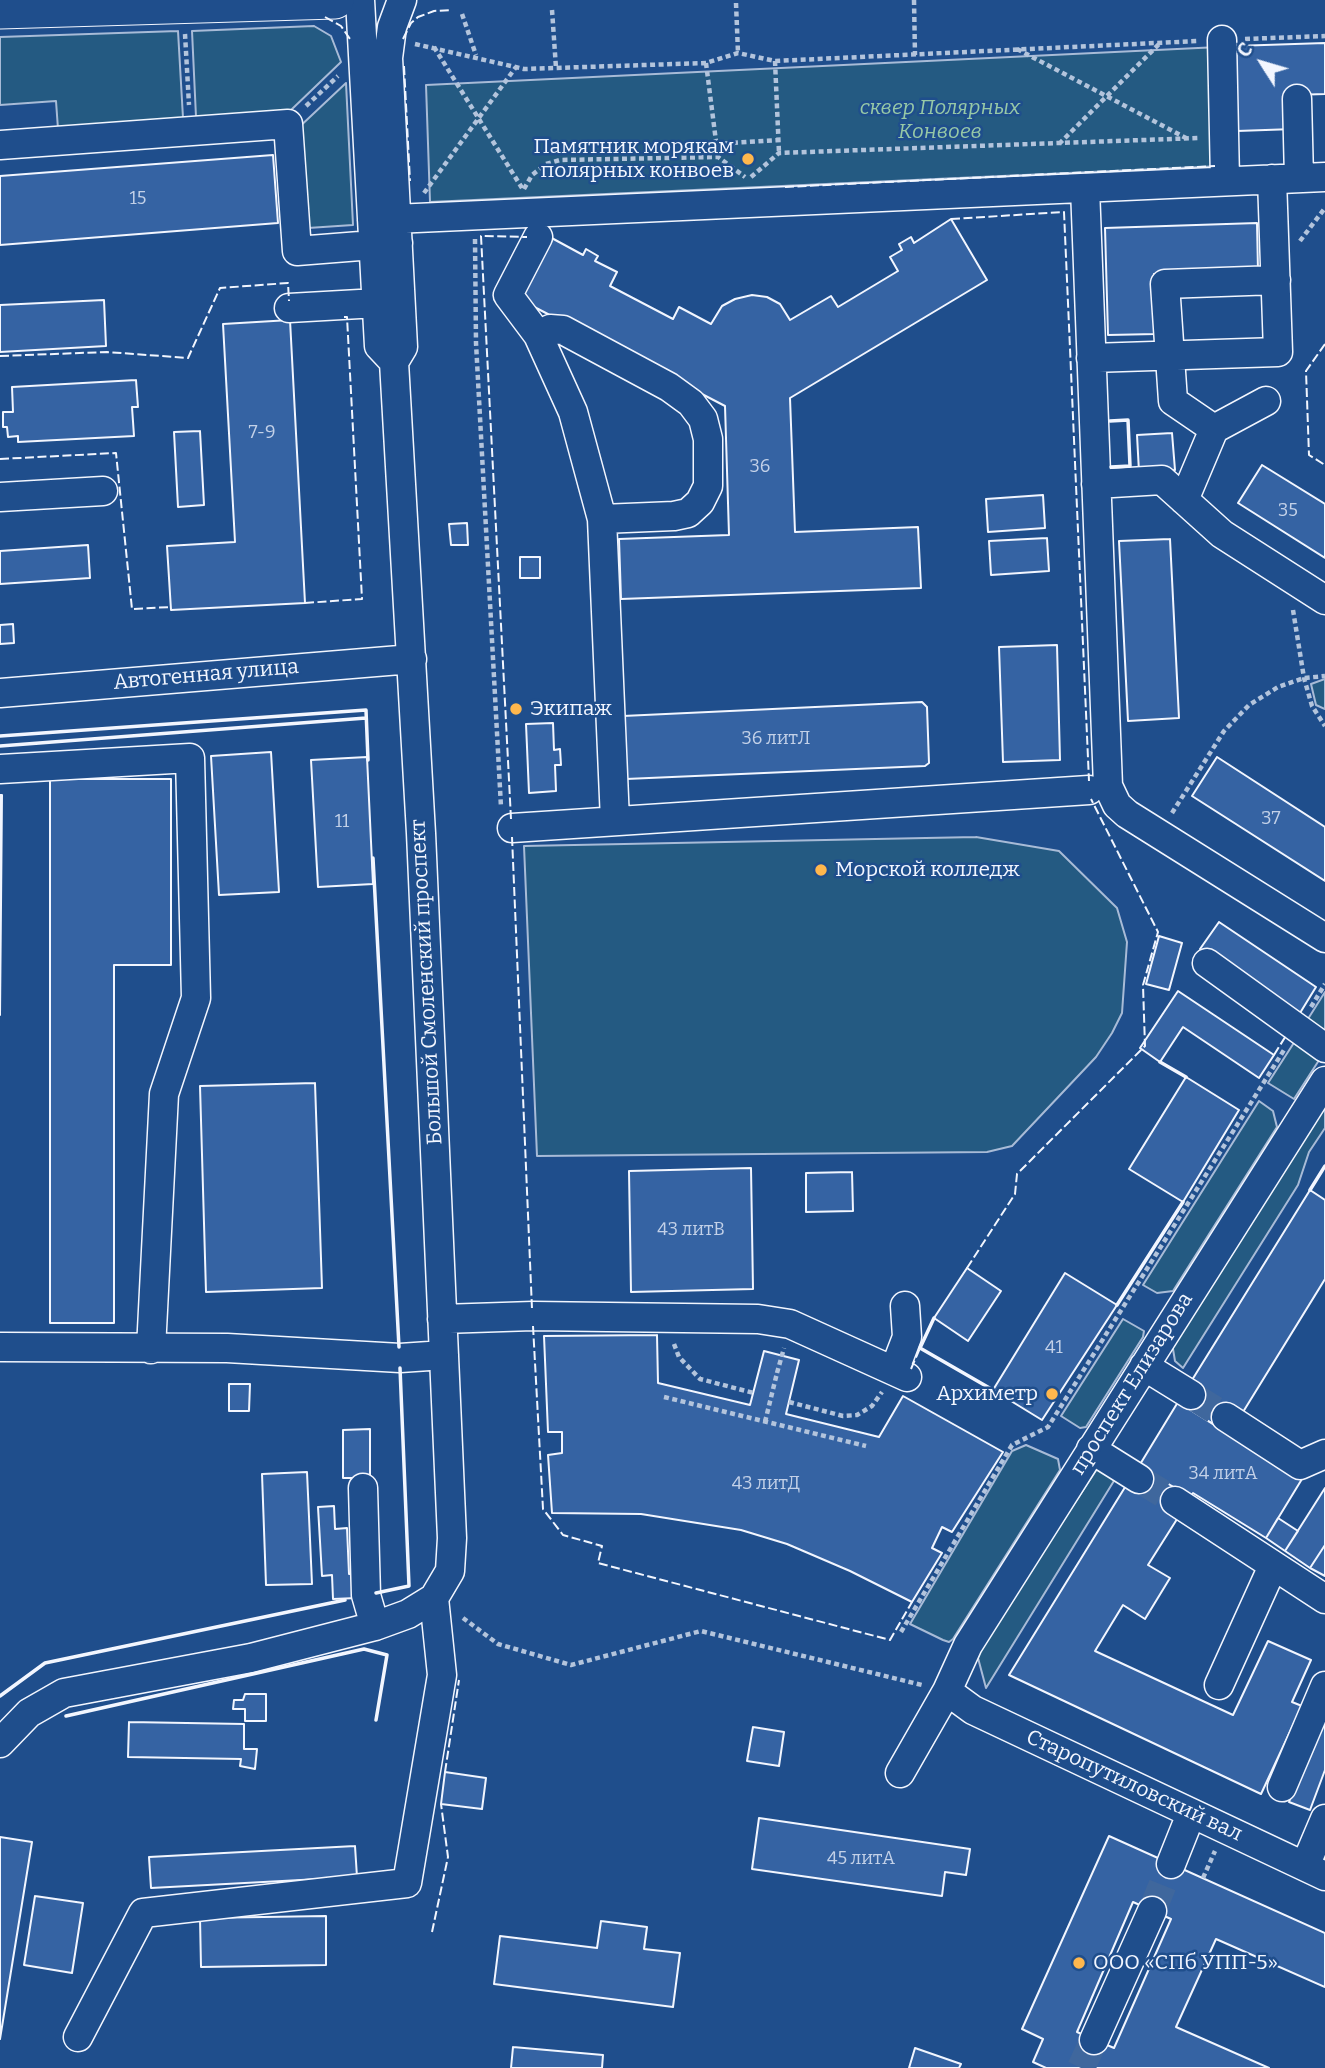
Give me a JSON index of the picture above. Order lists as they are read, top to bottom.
{
  "streets": {
    "street": [
      "Автогенная улица",
      "Большой Смоленский проспект",
      "проспект Елизарова",
      "Старопутиловский вал"
    ]
  },
  "crossings": [
    ["Автогенная улица", "Большой Смоленский проспект"],
    ["проспект Елизарова", "Старопутиловский вал"]
  ],
  "parks": ["сквер Полярных Конвоев"],
  "places": [
    "Памятник морякам полярных конвоев",
    "Экипаж",
    "Морской колледж",
    "Архиметр",
    "ООО «СПб УПП-5»"
  ],
  "house_numbers": [
    "15",
    "7-9",
    "36",
    "35",
    "36 литЛ",
    "37",
    "11",
    "43 литВ",
    "41",
    "34 литА",
    "43 литД",
    "45 литА"
  ],
  "north": "top left"
}
